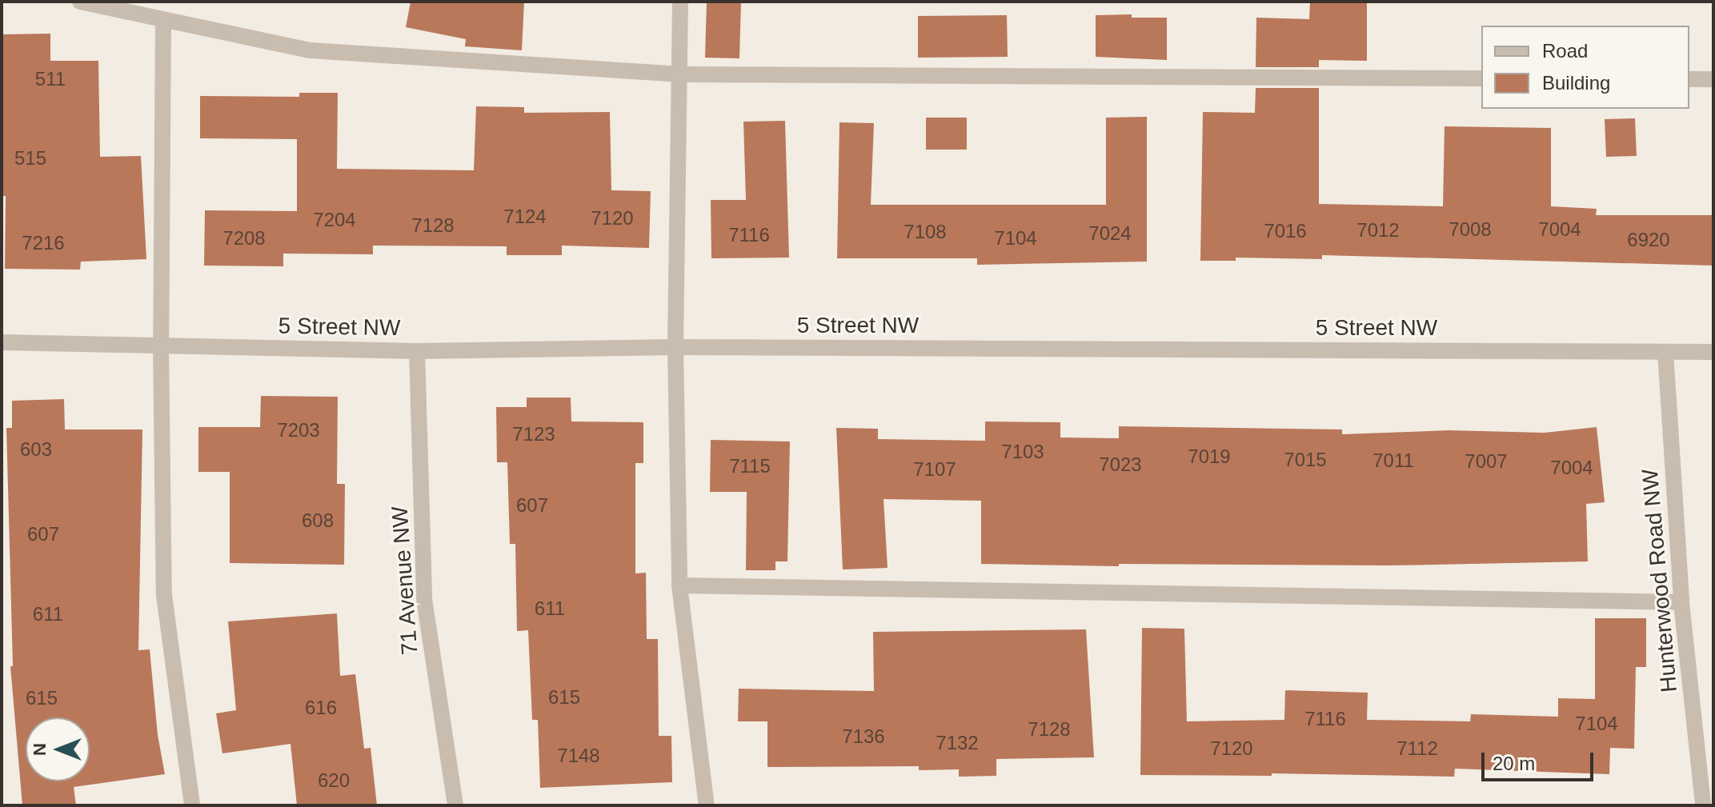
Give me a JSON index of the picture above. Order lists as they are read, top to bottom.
{
  "streets": {
    "street": ["5 Street NW", "71 Avenue NW", "Hunterwood Road NW"]
  },
  "crossings": [
    ["5 Street NW", "71 Avenue NW"],
    ["5 Street NW", "Hunterwood Road NW"]
  ],
  "house_numbers": [
    "511",
    "515",
    "7124",
    "7120",
    "7204",
    "7128",
    "7008",
    "7004",
    "7012",
    "7016",
    "7108",
    "7024",
    "7116",
    "7208",
    "7104",
    "6920",
    "7216",
    "7203",
    "7123",
    "603",
    "7103",
    "7019",
    "7015",
    "7011",
    "7007",
    "7023",
    "7115",
    "7004",
    "7107",
    "607",
    "608",
    "607",
    "611",
    "611",
    "615",
    "615",
    "616",
    "7116",
    "7104",
    "7128",
    "7136",
    "7132",
    "7120",
    "7112",
    "7148",
    "620"
  ],
  "legend": ["Road", "Building"],
  "scale_bar": "20 m",
  "north": "left"
}
